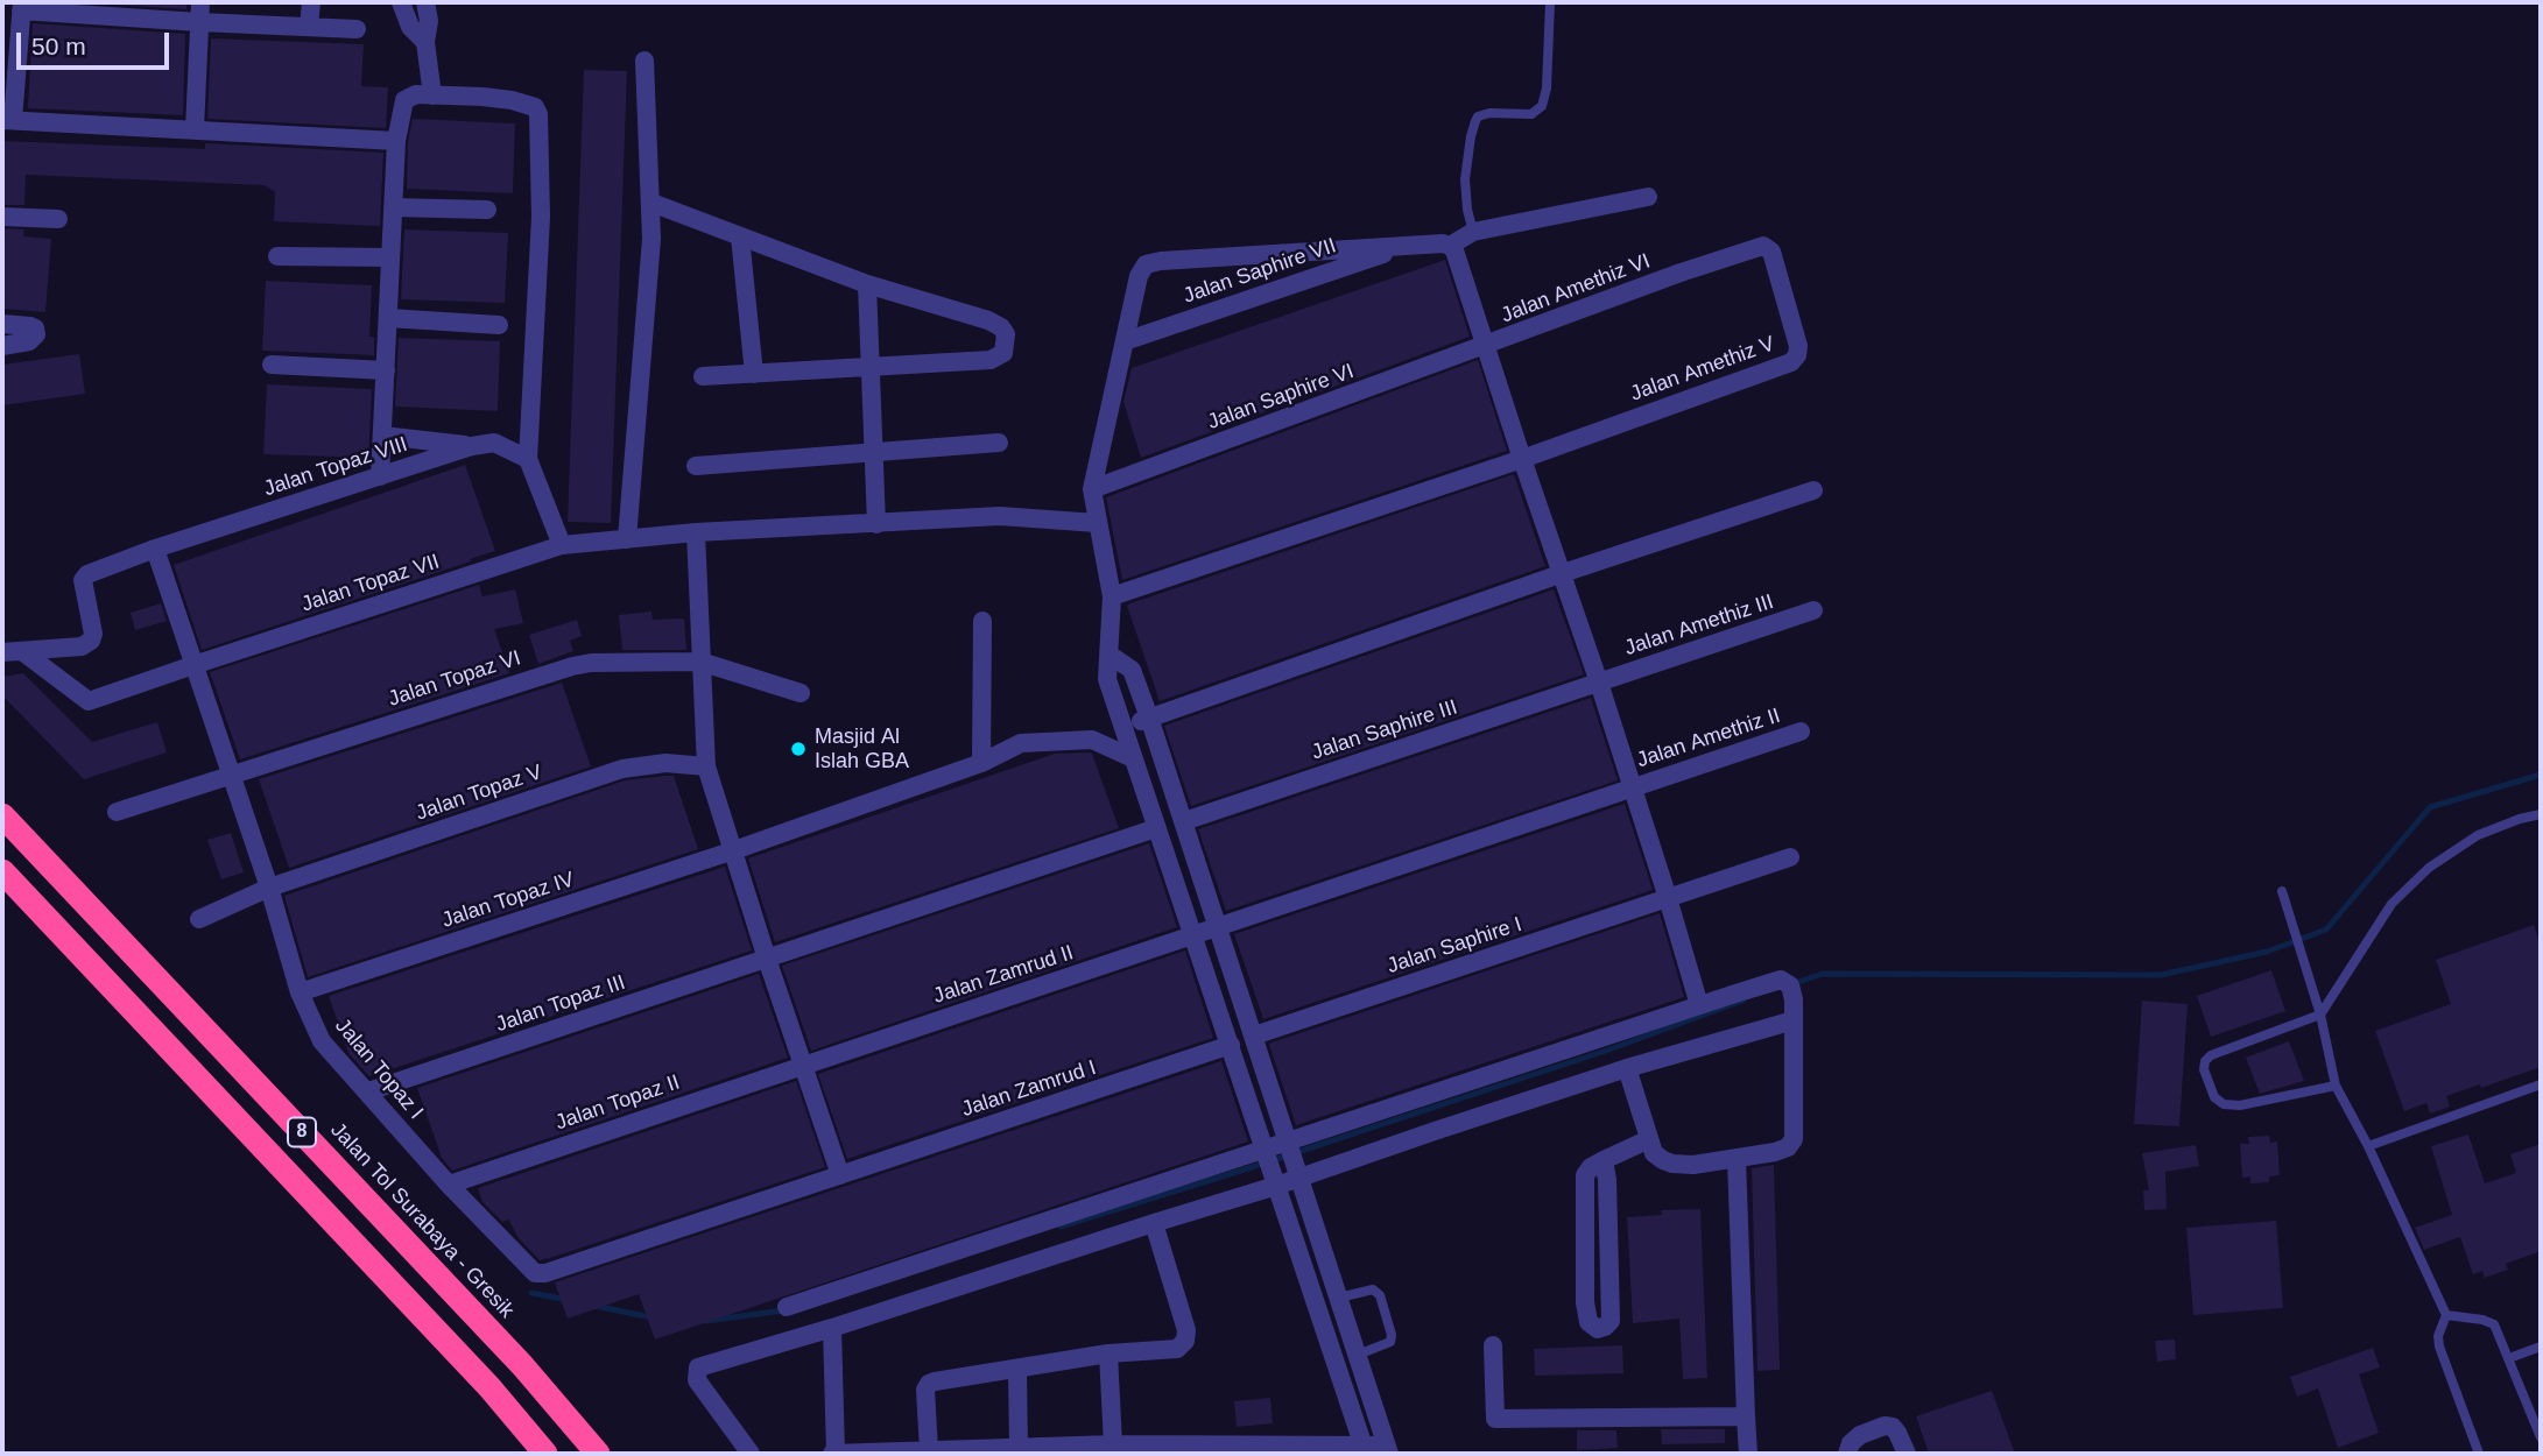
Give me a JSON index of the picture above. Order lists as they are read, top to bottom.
{
  "streets": {
    "highway": ["8", "Jalan Tol Surabaya - Gresik"],
    "street": [
      "Jalan Saphire VII",
      "Jalan Amethiz VI",
      "Jalan Amethiz V",
      "Jalan Saphire VI",
      "Jalan Topaz VIII",
      "Jalan Topaz VII",
      "Jalan Amethiz III",
      "Jalan Topaz VI",
      "Jalan Saphire III",
      "Jalan Amethiz II",
      "Jalan Topaz V",
      "Jalan Topaz IV",
      "Jalan Saphire I",
      "Jalan Zamrud II",
      "Jalan Topaz III",
      "Jalan Topaz I",
      "Jalan Zamrud I",
      "Jalan Topaz II"
    ]
  },
  "crossings": [
    ["Jalan Amethiz VI", "Jalan Amethiz V"],
    ["Jalan Amethiz VI", "Jalan Saphire VI"],
    ["Jalan Topaz VIII", "Jalan Topaz VII"],
    ["Jalan Topaz VIII", "Jalan Topaz I"],
    ["Jalan Topaz VII", "Jalan Topaz I"],
    ["Jalan Amethiz III", "Jalan Saphire III"],
    ["Jalan Topaz VI", "Jalan Topaz I"],
    ["Jalan Amethiz II", "Jalan Zamrud II"],
    ["Jalan Topaz V", "Jalan Topaz I"],
    ["Jalan Topaz IV", "Jalan Topaz I"],
    ["Jalan Zamrud II", "Jalan Topaz II"],
    ["Jalan Topaz III", "Jalan Topaz I"],
    ["Jalan Topaz I", "Jalan Zamrud I"],
    ["Jalan Topaz I", "Jalan Topaz II"]
  ],
  "places": ["Masjid Al Islah GBA"],
  "scale_bar": "50 m"
}
